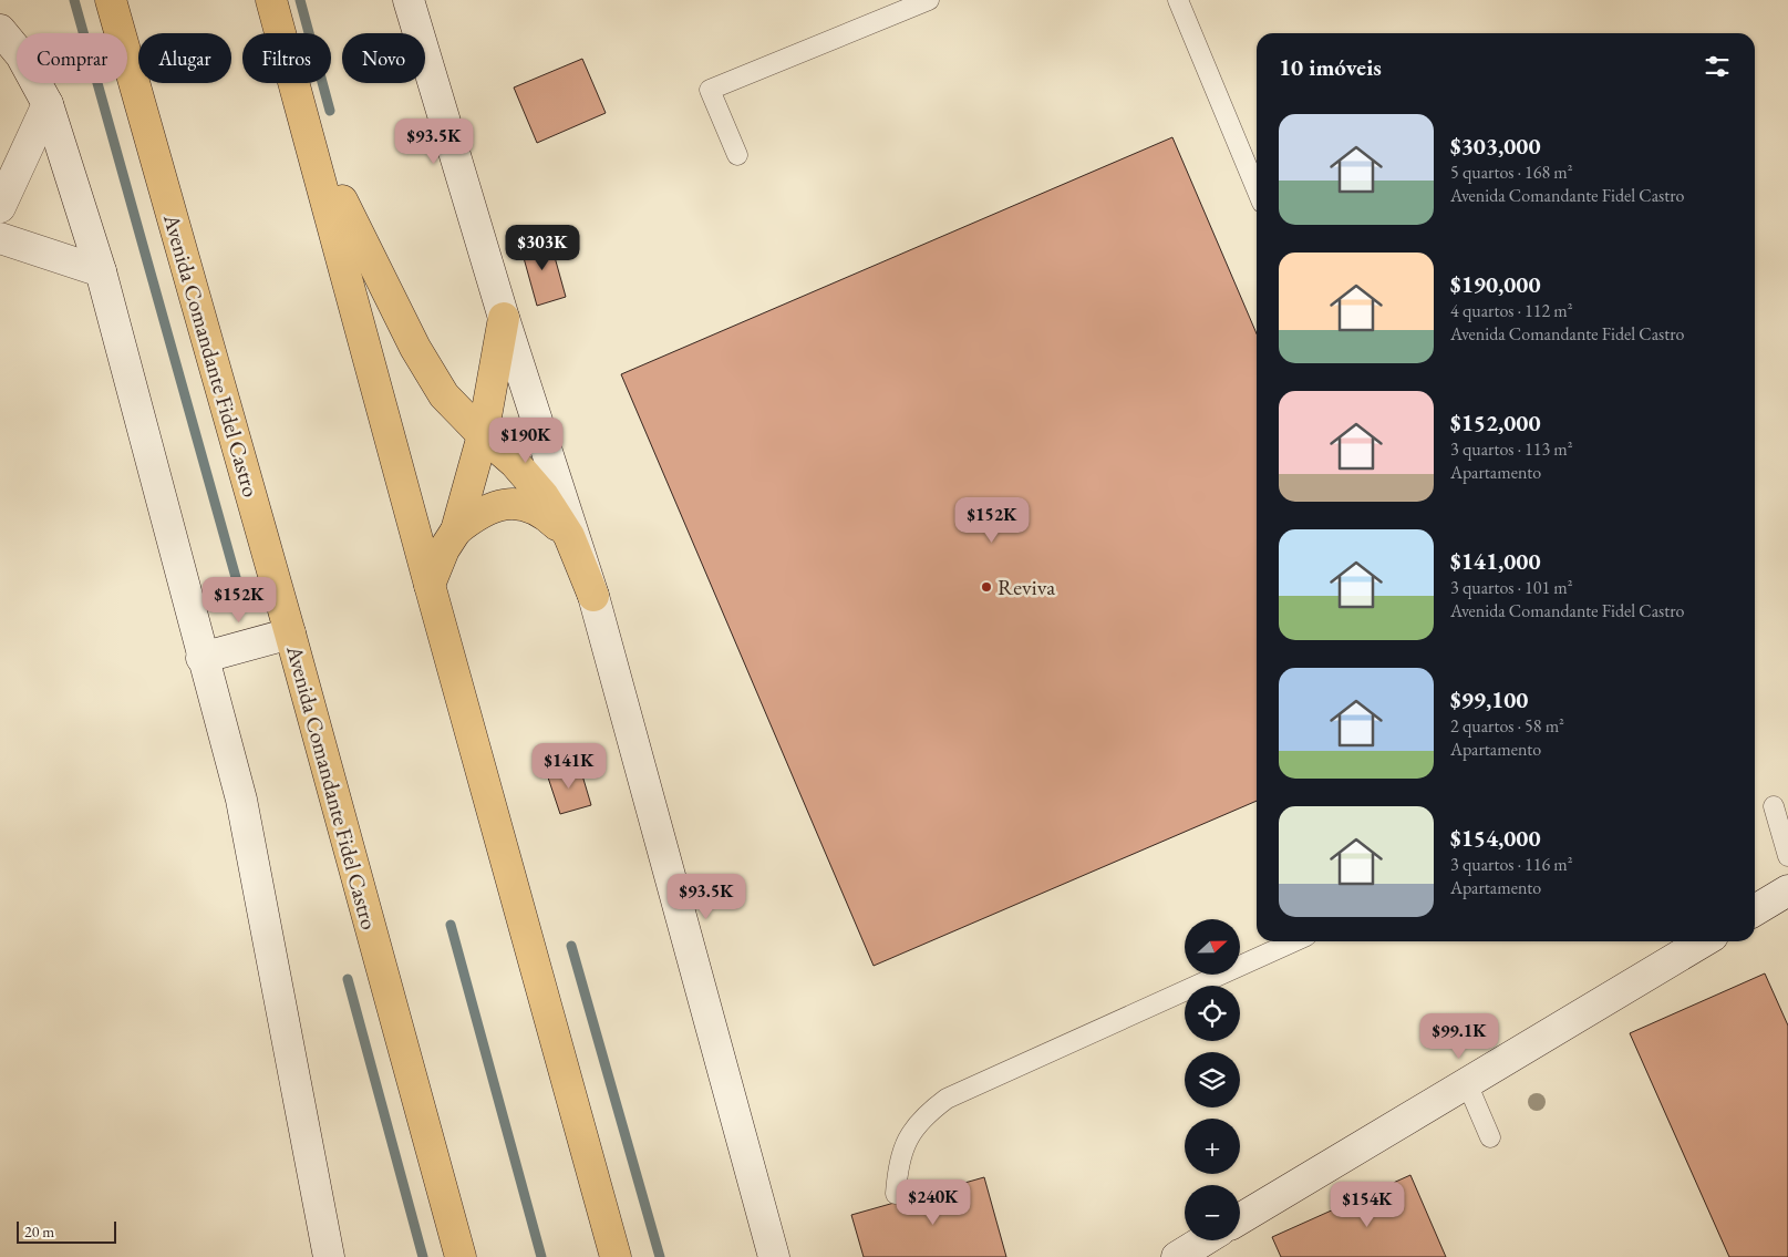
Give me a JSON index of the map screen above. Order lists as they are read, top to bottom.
{
  "streets": {
    "highway": ["Avenida Comandante Fidel Castro"]
  },
  "places": ["Reviva"],
  "scale_bar": "20 m",
  "north": "right",
  "page": {
    "chip": [
      "Comprar",
      "Alugar",
      "Filtros",
      "Novo"
    ],
    "heading": "10 imóveis",
    "list": [
      {
        "name": "$303,000",
        "note": "5 quartos · 168 m² · Avenida Comandante Fidel Castro"
      },
      {
        "name": "$190,000",
        "note": "4 quartos · 112 m² · Avenida Comandante Fidel Castro"
      },
      {
        "name": "$152,000",
        "note": "3 quartos · 113 m² · Apartamento"
      },
      {
        "name": "$141,000",
        "note": "3 quartos · 101 m² · Avenida Comandante Fidel Castro"
      },
      {
        "name": "$99,100",
        "note": "2 quartos · 58 m² · Apartamento"
      },
      {
        "name": "$154,000",
        "note": "3 quartos · 116 m² · Apartamento"
      }
    ],
    "price": [
      "$93.5K",
      "$303K",
      "$190K",
      "$152K",
      "$152K",
      "$141K",
      "$93.5K",
      "$99.1K",
      "$240K",
      "$154K"
    ],
    "map_buttons": ["+", "−"],
    "scale": "20 m"
  }
}
